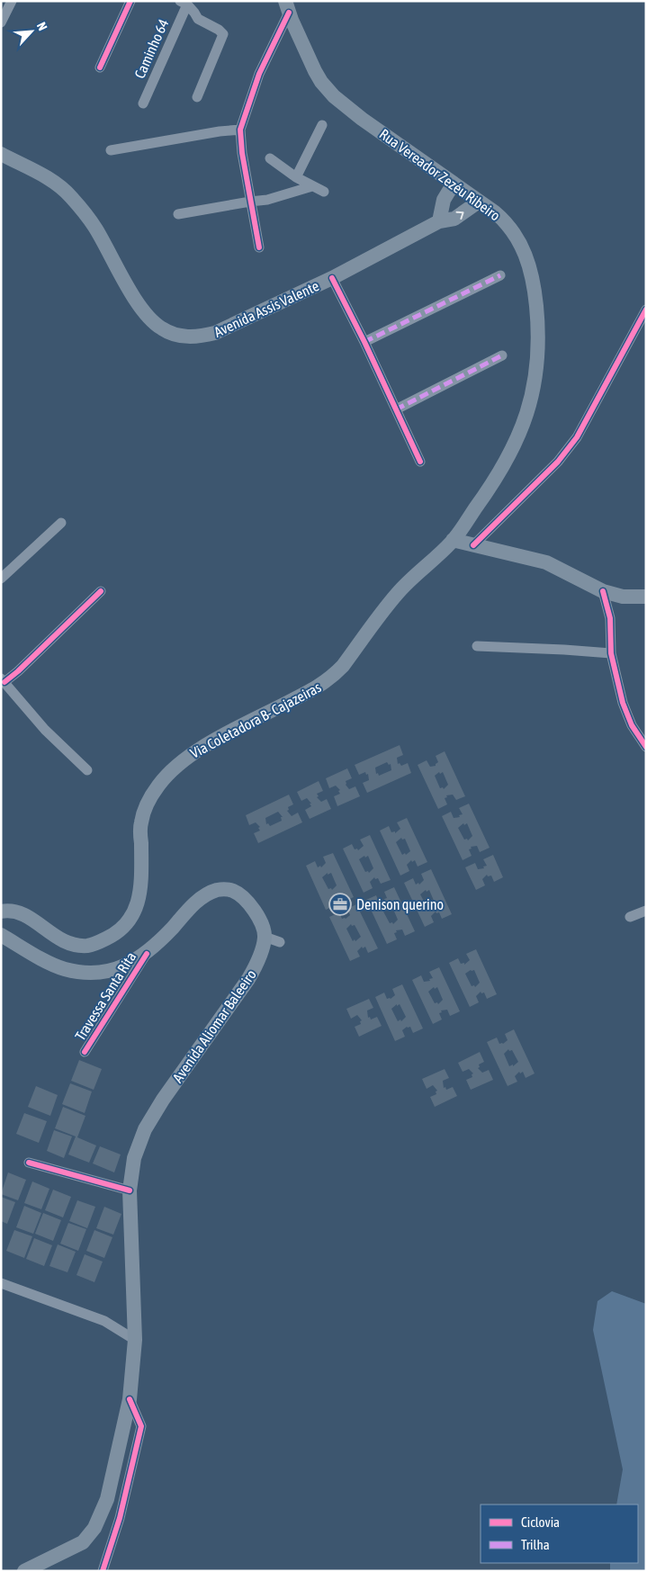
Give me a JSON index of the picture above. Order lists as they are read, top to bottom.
{
  "streets": {
    "main road": [
      "Rua Vereador Zezéu Ribeiro",
      "Avenida Assis Valente",
      "Via Coletadora B- Cajazeiras",
      "Avenida Aliomar Baleeiro"
    ],
    "street": ["Caminho 64", "Travessa Santa Rita"]
  },
  "crossings": [
    ["Rua Vereador Zezéu Ribeiro", "Avenida Assis Valente"],
    ["Rua Vereador Zezéu Ribeiro", "Via Coletadora B- Cajazeiras"]
  ],
  "places": {
    "office": ["Denison querino"]
  },
  "legend": ["Ciclovia", "Trilha"],
  "north": "top right"
}
